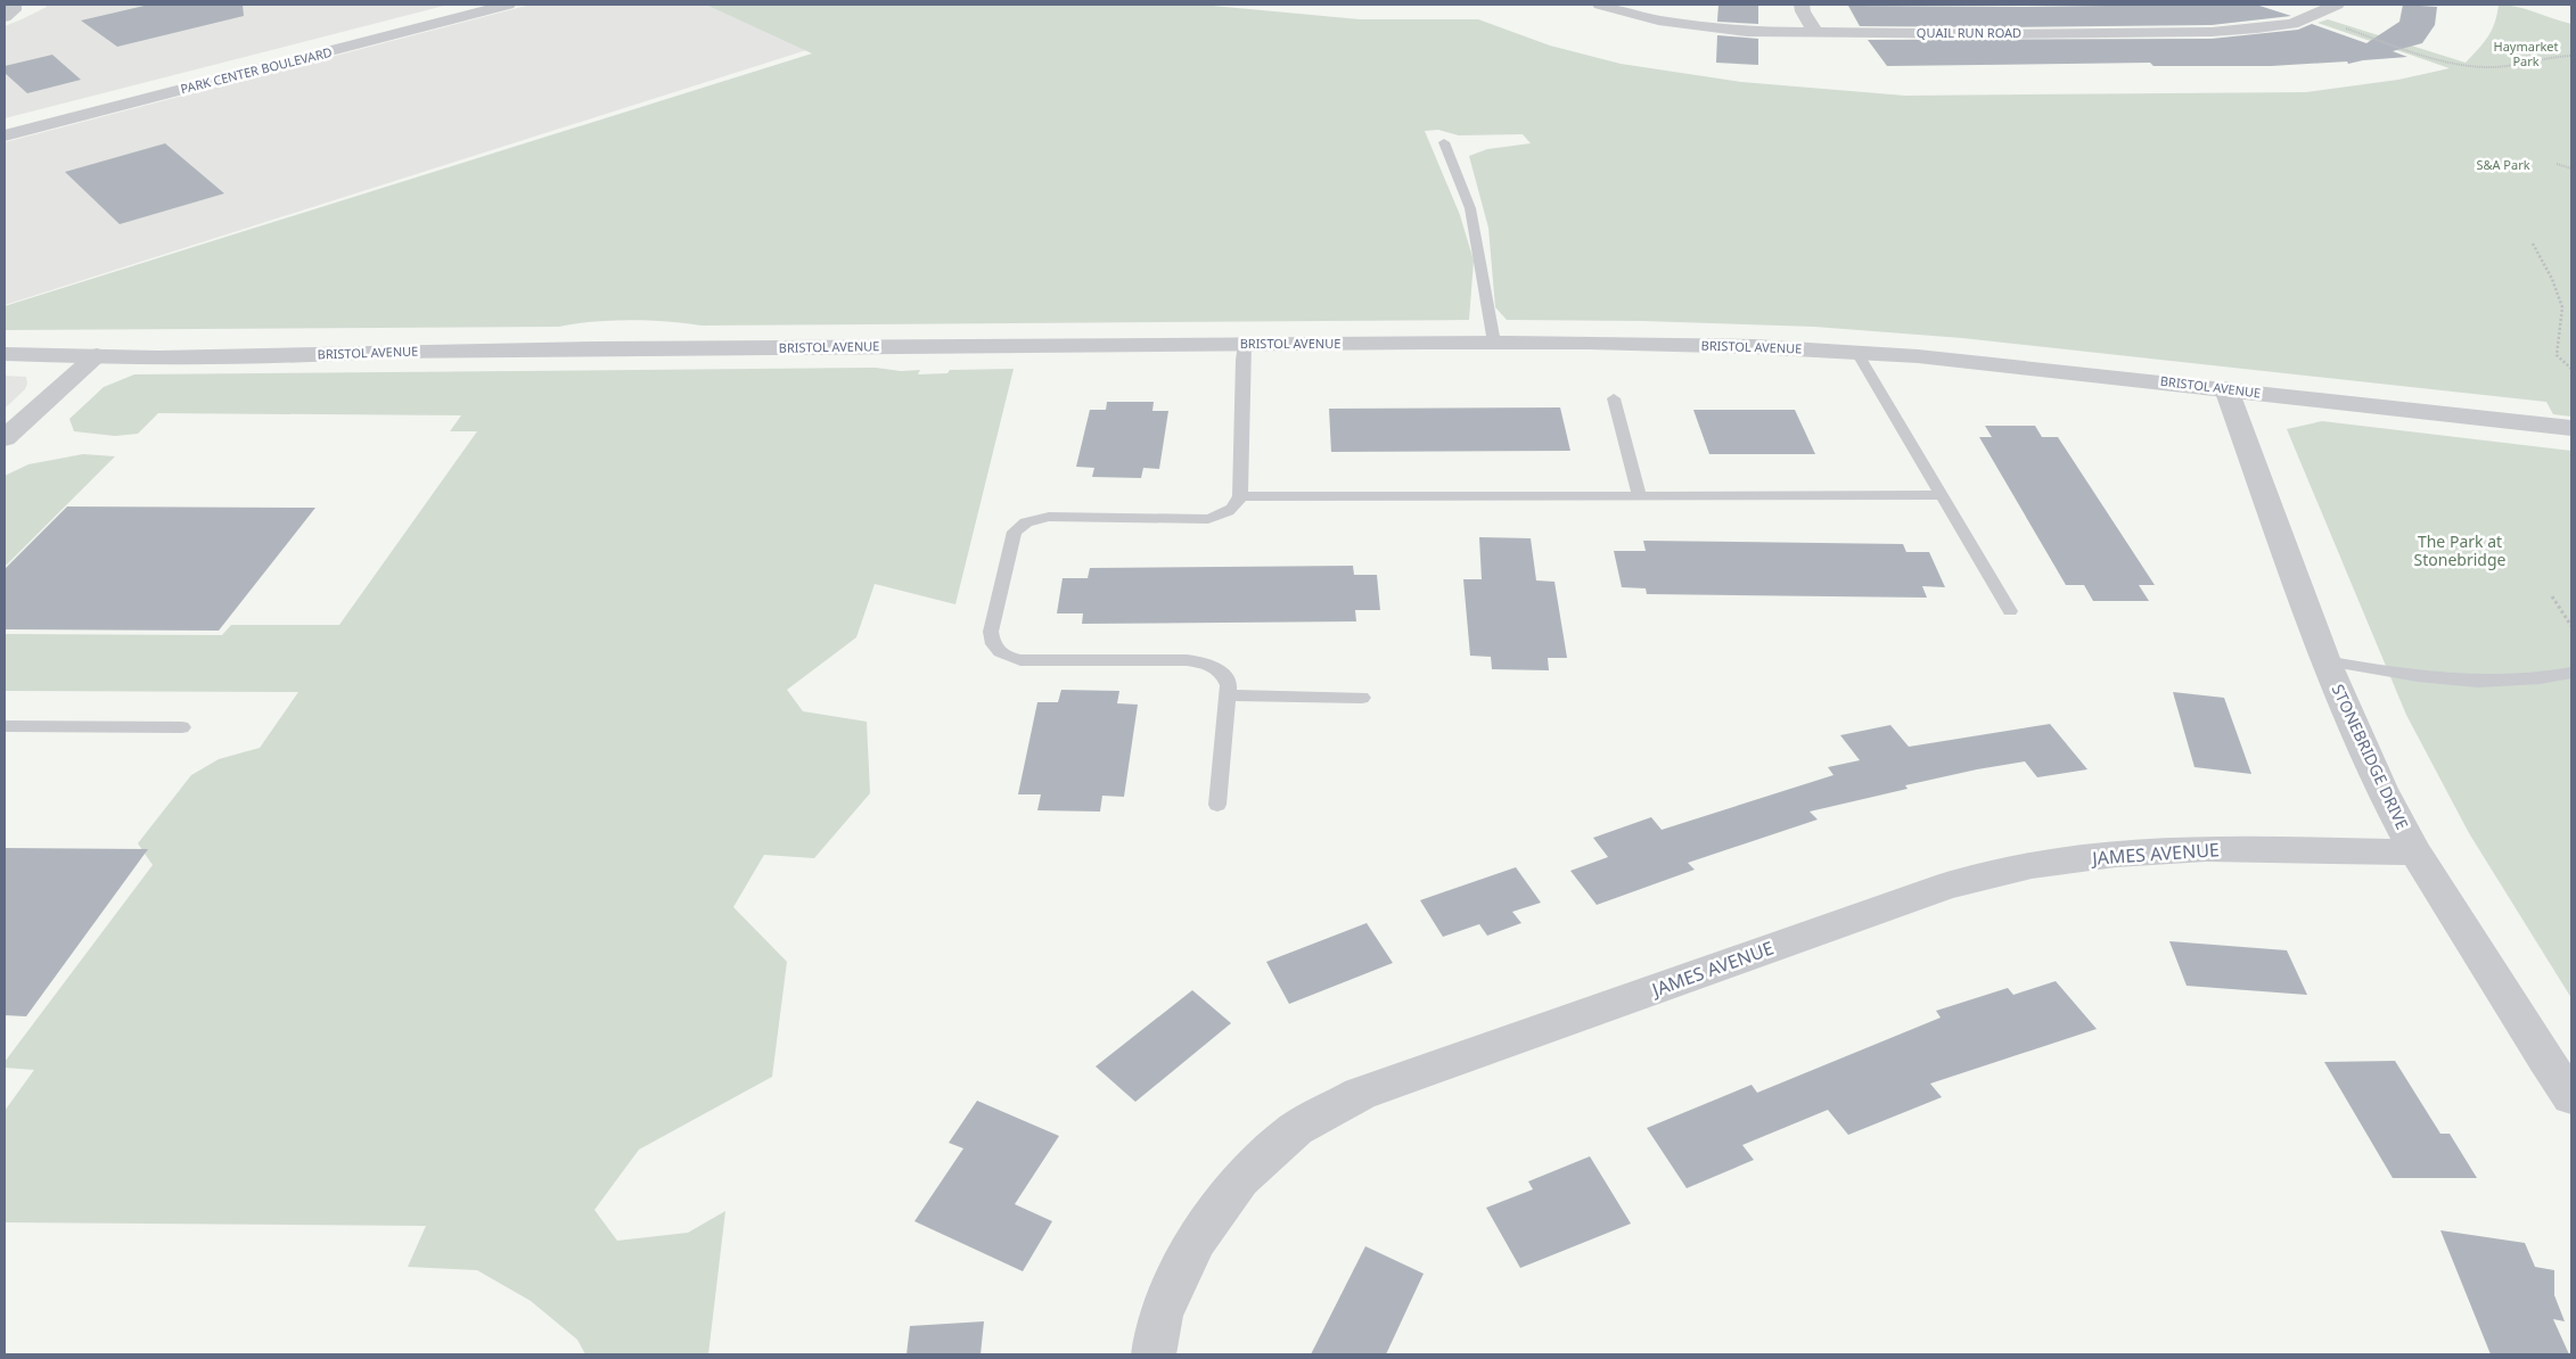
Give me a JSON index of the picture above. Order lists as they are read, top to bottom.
{
  "streets": {
    "street": [
      "QUAIL RUN ROAD",
      "PARK CENTER BOULEVARD",
      "BRISTOL AVENUE",
      "STONEBRIDGE DRIVE",
      "JAMES AVENUE"
    ]
  },
  "crossings": [
    ["BRISTOL AVENUE", "STONEBRIDGE DRIVE"],
    ["STONEBRIDGE DRIVE", "JAMES AVENUE"]
  ],
  "parks": ["Haymarket Park", "S&A Park", "The Park at Stonebridge"]
}
